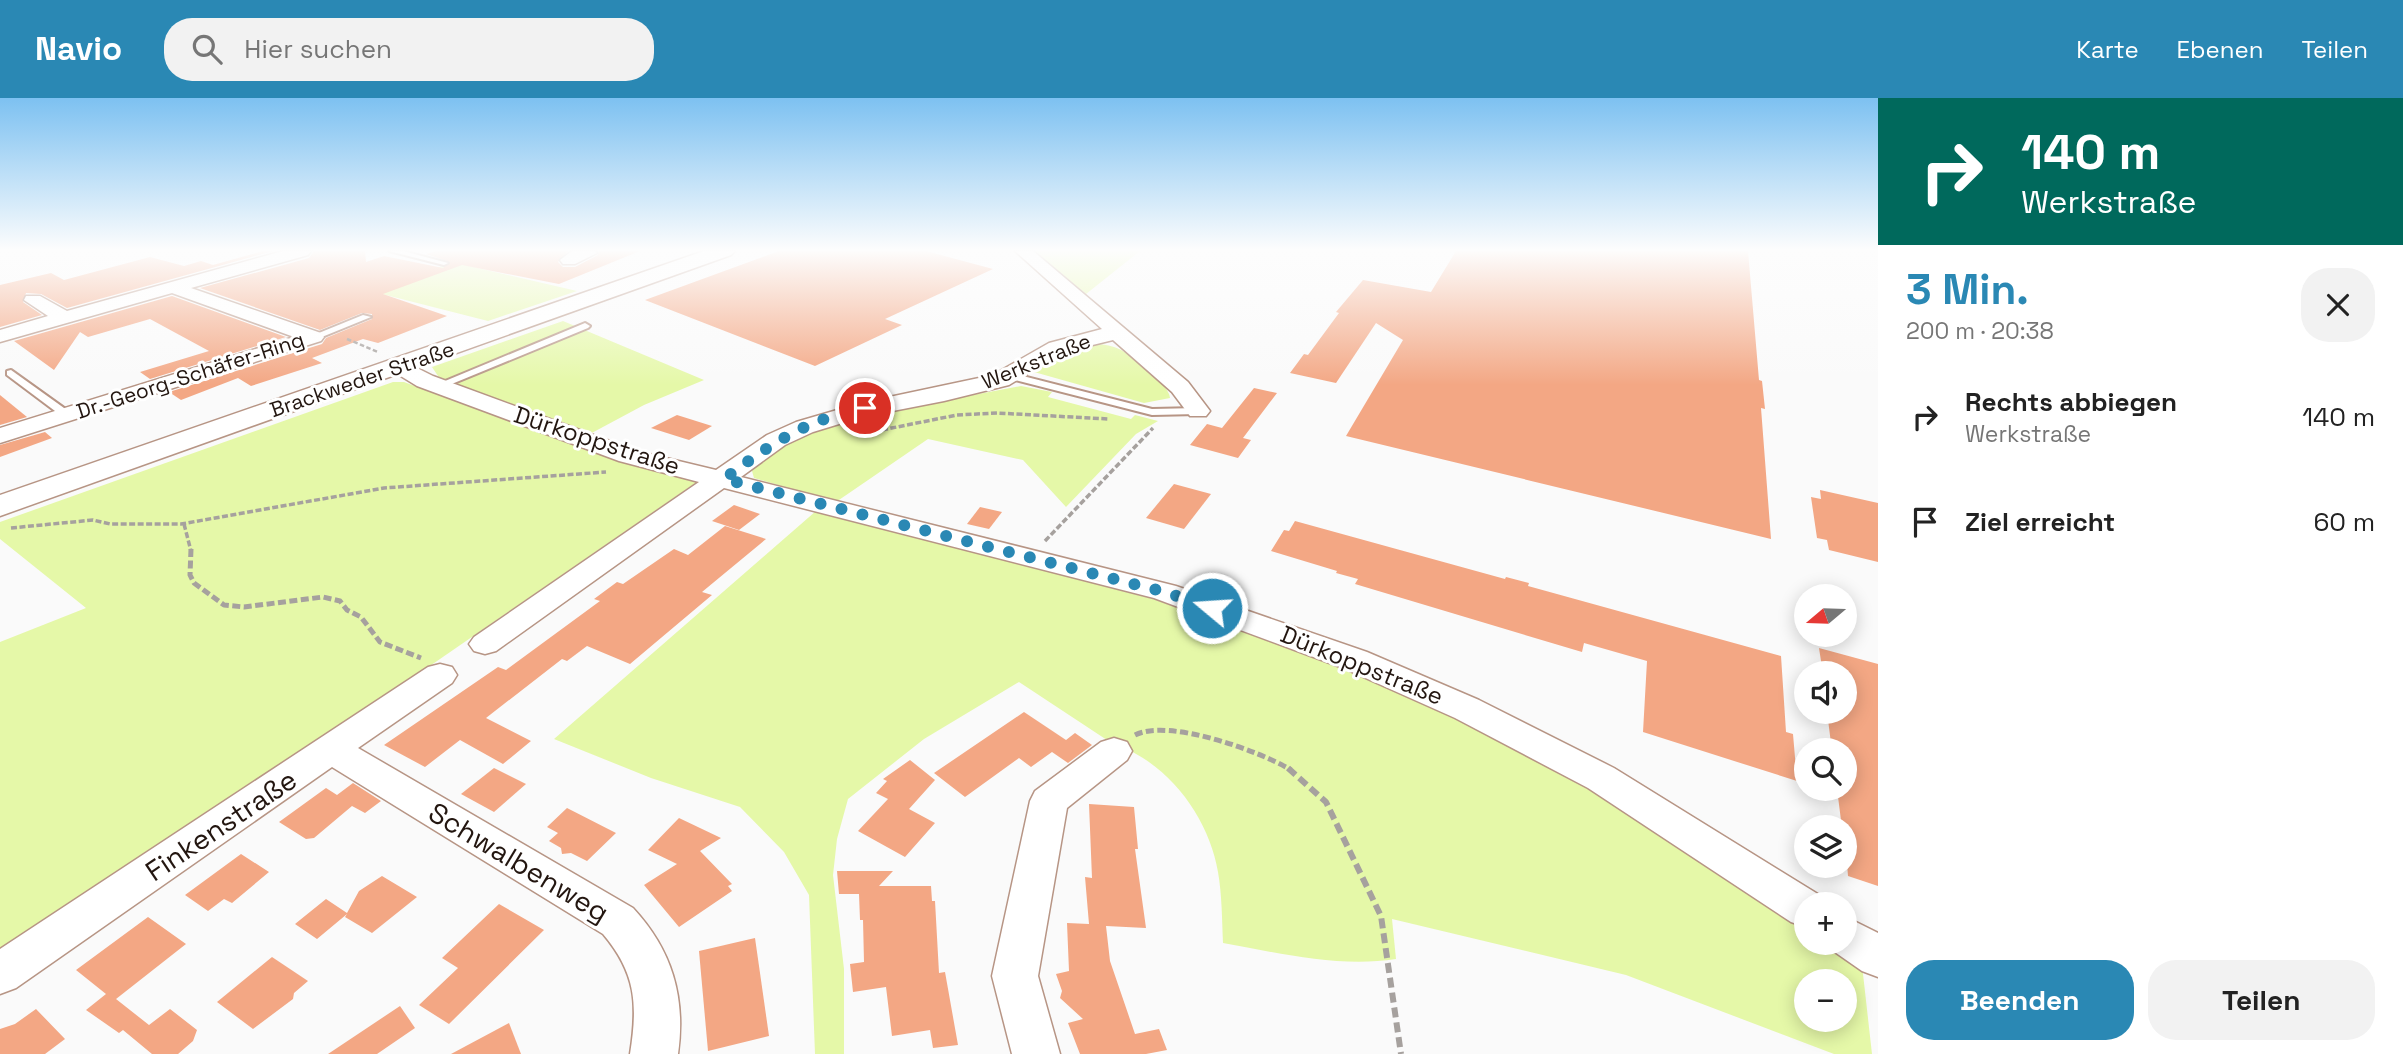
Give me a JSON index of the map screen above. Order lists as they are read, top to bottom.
{
  "streets": {
    "street": [
      "Werkstraße",
      "Dr.-Georg-Schäfer-Ring",
      "Brackweder Straße",
      "Dürkoppstraße",
      "Finkenstraße",
      "Schwalbenweg"
    ]
  },
  "crossings": [
    ["Werkstraße", "Dürkoppstraße"],
    ["Brackweder Straße", "Dürkoppstraße"],
    ["Finkenstraße", "Schwalbenweg"]
  ],
  "north": "left",
  "page": {
    "header": "Navio",
    "search": "Hier suchen",
    "nav": ["Karte", "Ebenen", "Teilen"],
    "turn": ["140 m", "Werkstraße"],
    "heading": ["3 Min.", "200 m · 20:38"],
    "list": [
      {
        "name": "Rechts abbiegen",
        "note": "Werkstraße",
        "value": "140 m"
      },
      {
        "name": "Ziel erreicht",
        "value": "60 m"
      }
    ],
    "map_buttons": ["+", "−"],
    "buttons": ["Beenden", "Teilen"]
  }
}
